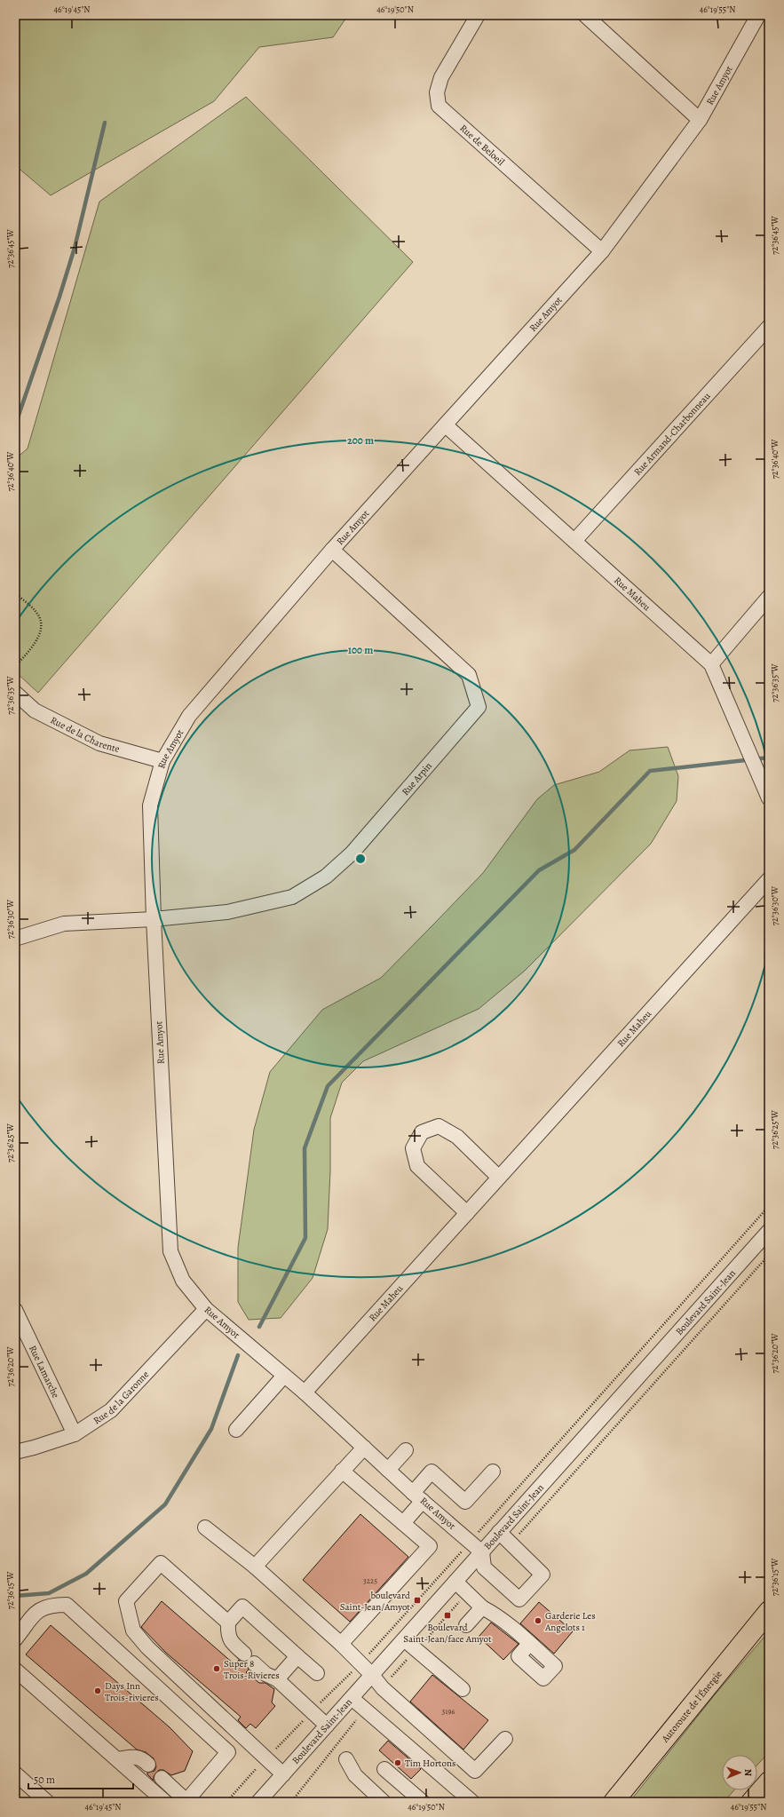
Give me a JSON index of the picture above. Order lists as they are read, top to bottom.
{
  "streets": {
    "highway": ["Autoroute de l'Énergie"],
    "street": [
      "Rue Amyot",
      "Rue de Beloeil",
      "Rue Armand-Charbonneau",
      "Rue Maheu",
      "Rue de la Charente",
      "Rue Arpin",
      "Boulevard Saint-Jean",
      "Rue Lamarche",
      "Rue de la Garonne"
    ]
  },
  "crossings": [
    ["Rue Amyot", "Rue de Beloeil"],
    ["Rue Amyot", "Rue Maheu"],
    ["Rue Amyot", "Rue de la Charente"],
    ["Rue Amyot", "Rue Arpin"],
    ["Rue Amyot", "Boulevard Saint-Jean"],
    ["Rue Amyot", "Rue de la Garonne"],
    ["Rue Armand-Charbonneau", "Rue Maheu"],
    ["Rue Lamarche", "Rue de la Garonne"]
  ],
  "places": {
    "transit": ["boulevard Saint-Jean/Amyot", "Boulevard Saint-Jean/face Amyot"],
    "other": [
      "Garderie Les Angelots 1",
      "Super 8 Trois-Rivieres",
      "Days Inn Trois-rivieres",
      "Tim Hortons"
    ]
  },
  "house_numbers": ["3225", "3196"],
  "scale_bar": "50 m",
  "north": "right",
  "coordinates": [
    "46°19'45\"N",
    "46°19'50\"N",
    "46°19'55\"N",
    "72°36'45\"W",
    "72°36'40\"W",
    "72°36'35\"W",
    "72°36'30\"W",
    "72°36'25\"W",
    "72°36'20\"W",
    "72°36'15\"W"
  ],
  "rings": ["200 m", "100 m"]
}
